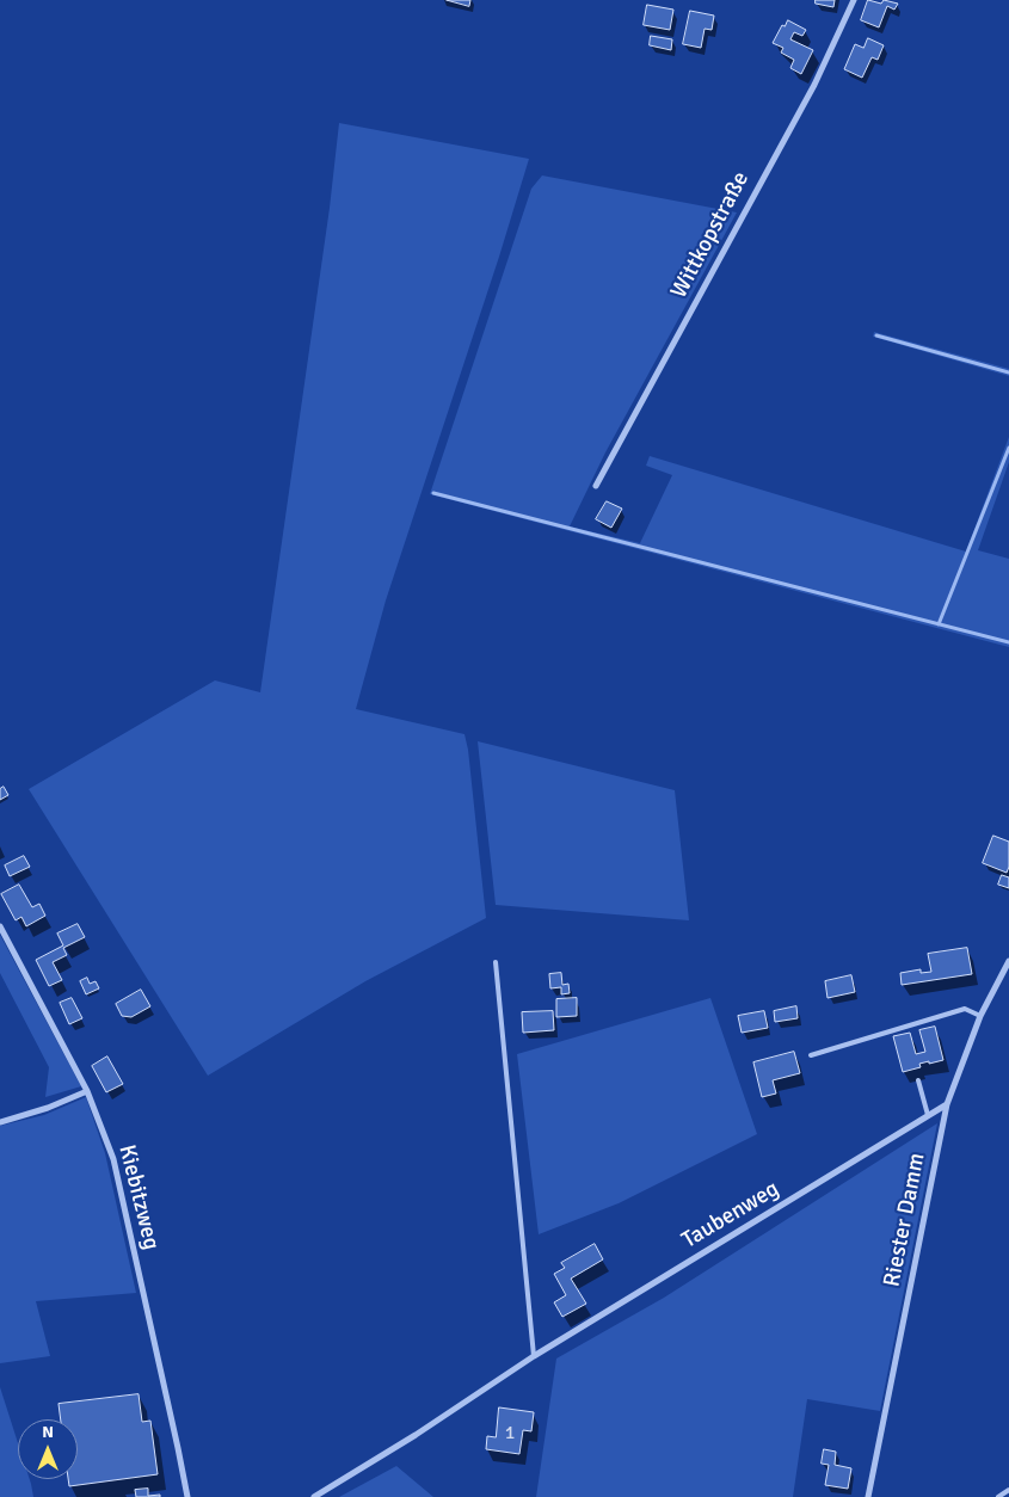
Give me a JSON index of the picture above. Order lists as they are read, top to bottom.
{
  "streets": {
    "street": [
      "Wittkopstraße",
      "Kiebitzweg",
      "Taubenweg",
      "Riester Damm"
    ]
  },
  "crossings": [
    ["Taubenweg", "Riester Damm"]
  ],
  "house_numbers": ["1"],
  "north": "top"
}
